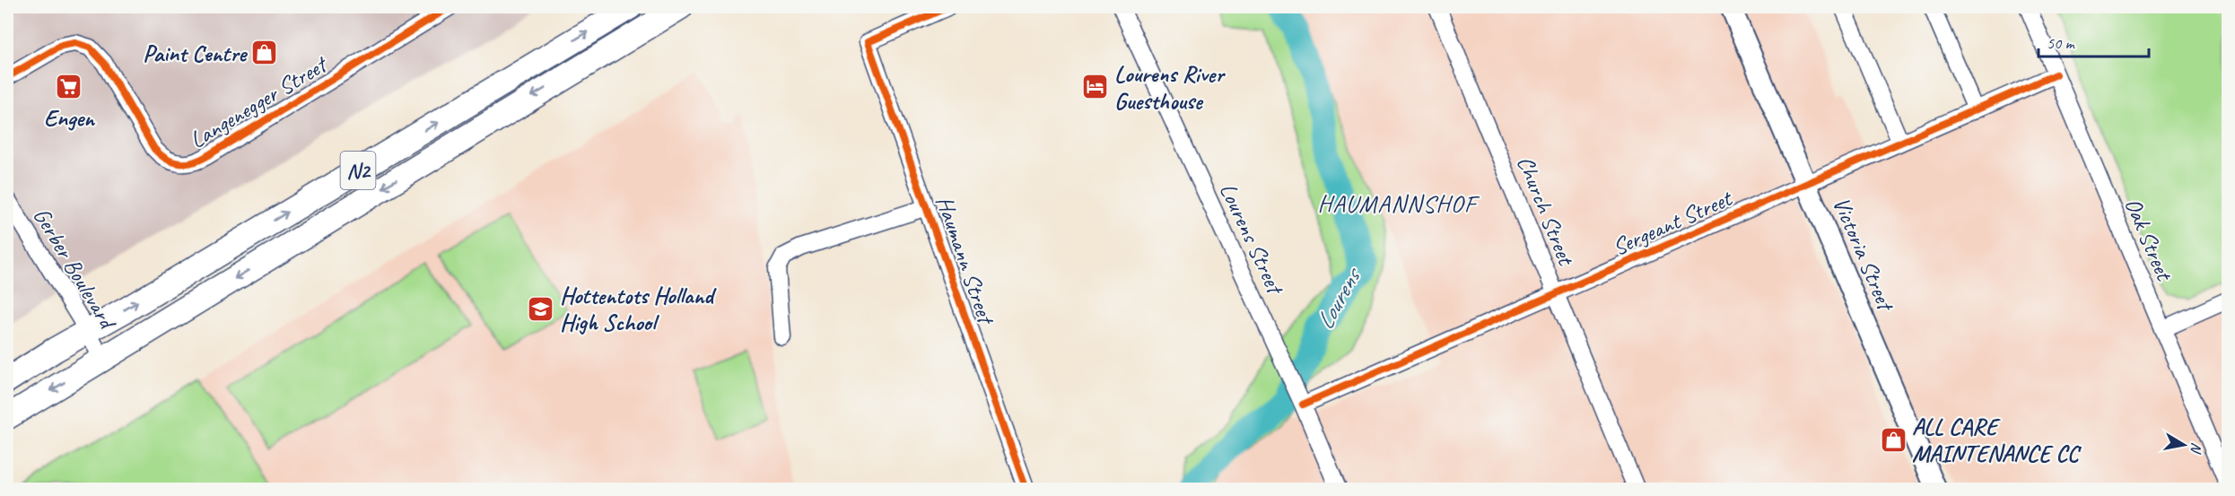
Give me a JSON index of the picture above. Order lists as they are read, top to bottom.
{
  "streets": {
    "highway": ["N2"],
    "main road": ["Victoria Street"],
    "street": [
      "Langenegger Street",
      "Church Street",
      "Sergeant Street",
      "Lourens Street",
      "Oak Street",
      "Haumann Street",
      "Gerber Boulevard"
    ]
  },
  "crossings": [
    ["N2", "Gerber Boulevard"],
    ["Church Street", "Sergeant Street"],
    ["Sergeant Street", "Lourens Street"],
    ["Sergeant Street", "Oak Street"],
    ["Sergeant Street", "Victoria Street"]
  ],
  "districts": ["HAUMANNSHOF"],
  "water": ["Lourens"],
  "places": {
    "shop": ["Paint Centre", "ALL CARE MAINTENANCE CC"],
    "supermarket": ["Engen"],
    "hotel": ["Lourens River Guesthouse"],
    "school or university": ["Hottentots Holland High School"]
  },
  "scale_bar": "50 m",
  "north": "right"
}
